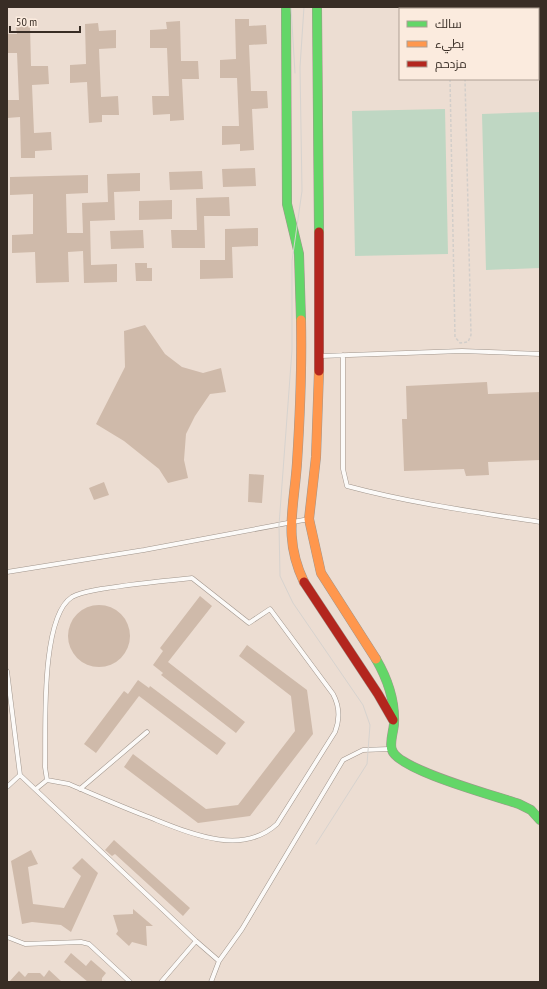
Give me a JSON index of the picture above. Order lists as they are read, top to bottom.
{
  "legend": ["سالك", "بطيء", "مزدحم"],
  "scale_bar": "50 m"
}
